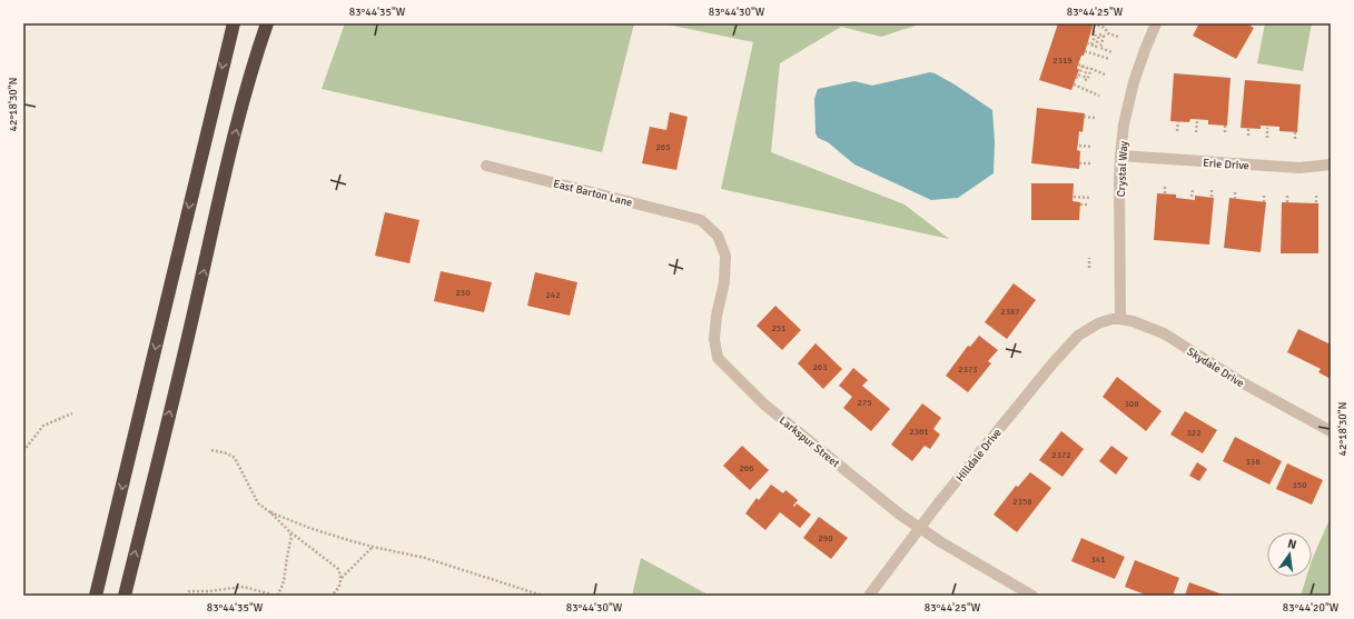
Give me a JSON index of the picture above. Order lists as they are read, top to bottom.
{
  "streets": {
    "street": [
      "Erie Drive",
      "Crystal Way",
      "East Barton Lane",
      "Skydale Drive",
      "Larkspur Street",
      "Hilldale Drive"
    ]
  },
  "crossings": [
    ["Erie Drive", "Crystal Way"],
    ["Crystal Way", "Skydale Drive"],
    ["East Barton Lane", "Larkspur Street"],
    ["Skydale Drive", "Hilldale Drive"],
    ["Larkspur Street", "Hilldale Drive"]
  ],
  "house_numbers": [
    "2319",
    "265",
    "230",
    "242",
    "2387",
    "251",
    "263",
    "2373",
    "275",
    "308",
    "2361",
    "322",
    "2372",
    "336",
    "266",
    "350",
    "2358",
    "290",
    "341"
  ],
  "north": "top",
  "coordinates": [
    "83°44'35\"W",
    "83°44'30\"W",
    "83°44'25\"W",
    "42°18'30\"N",
    "83°44'20\"W"
  ]
}
